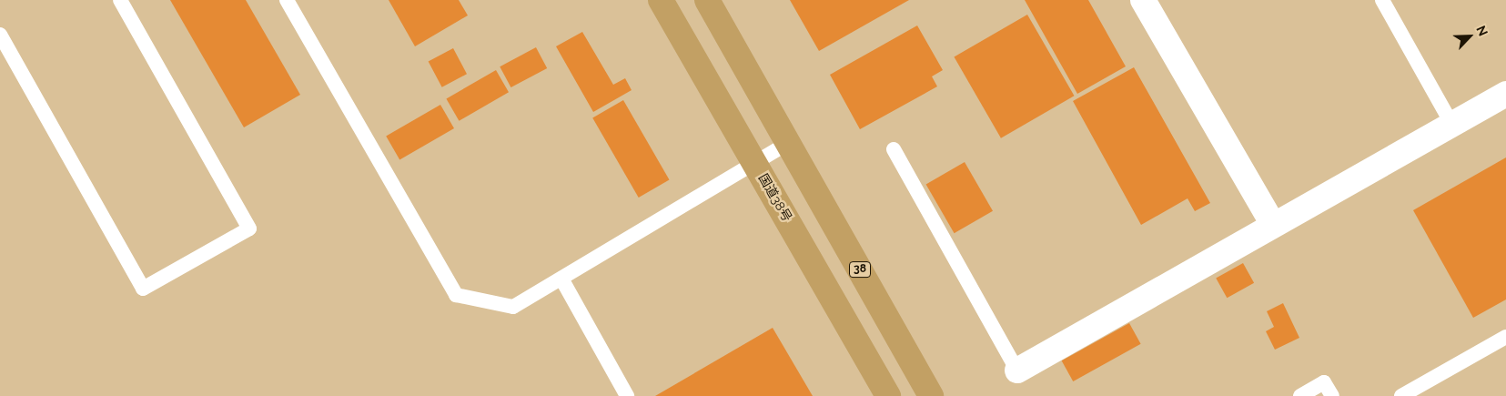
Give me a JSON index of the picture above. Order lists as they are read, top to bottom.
{
  "streets": {
    "highway": ["国道38号", "38"]
  },
  "north": "top right"
}
